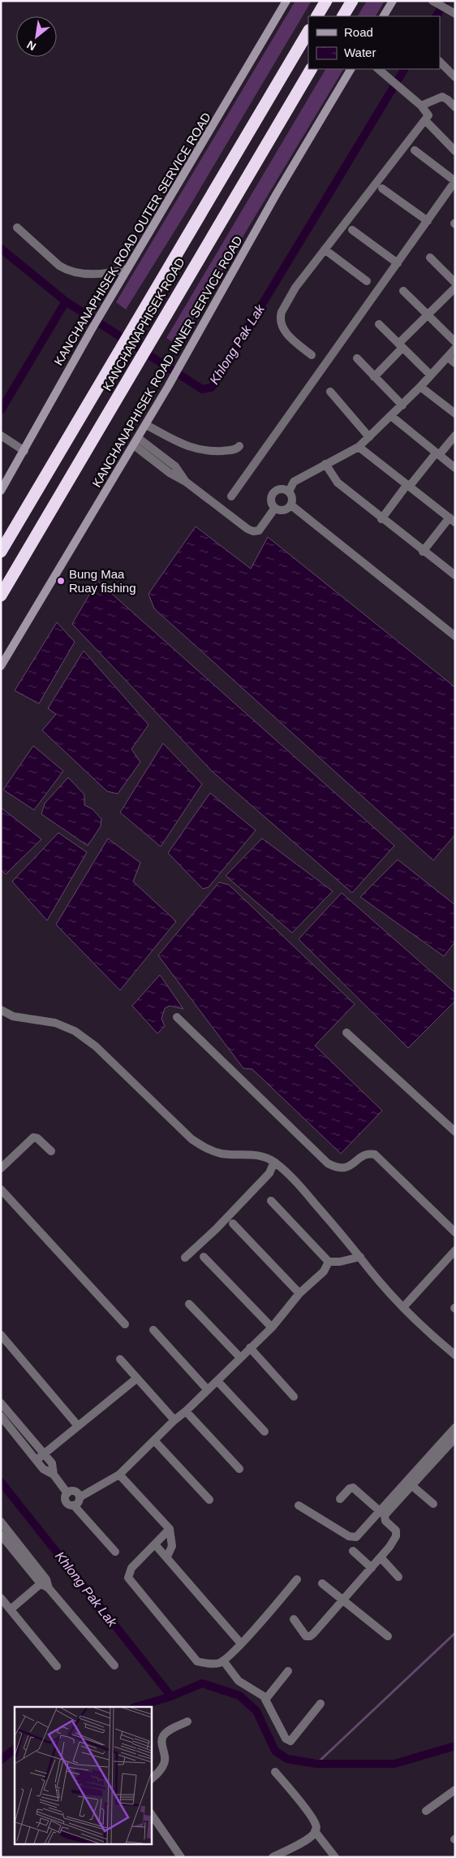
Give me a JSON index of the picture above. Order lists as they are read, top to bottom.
{
  "streets": {
    "highway": ["KANCHANAPHISEK ROAD"],
    "main road": ["KANCHANAPHISEK ROAD OUTER SERVICE ROAD", "KANCHANAPHISEK ROAD INNER SERVICE ROAD"]
  },
  "water": ["Khlong Pak Lak"],
  "places": ["Bung Maa Ruay fishing"],
  "legend": ["Road", "Water"],
  "north": "bottom left"
}
